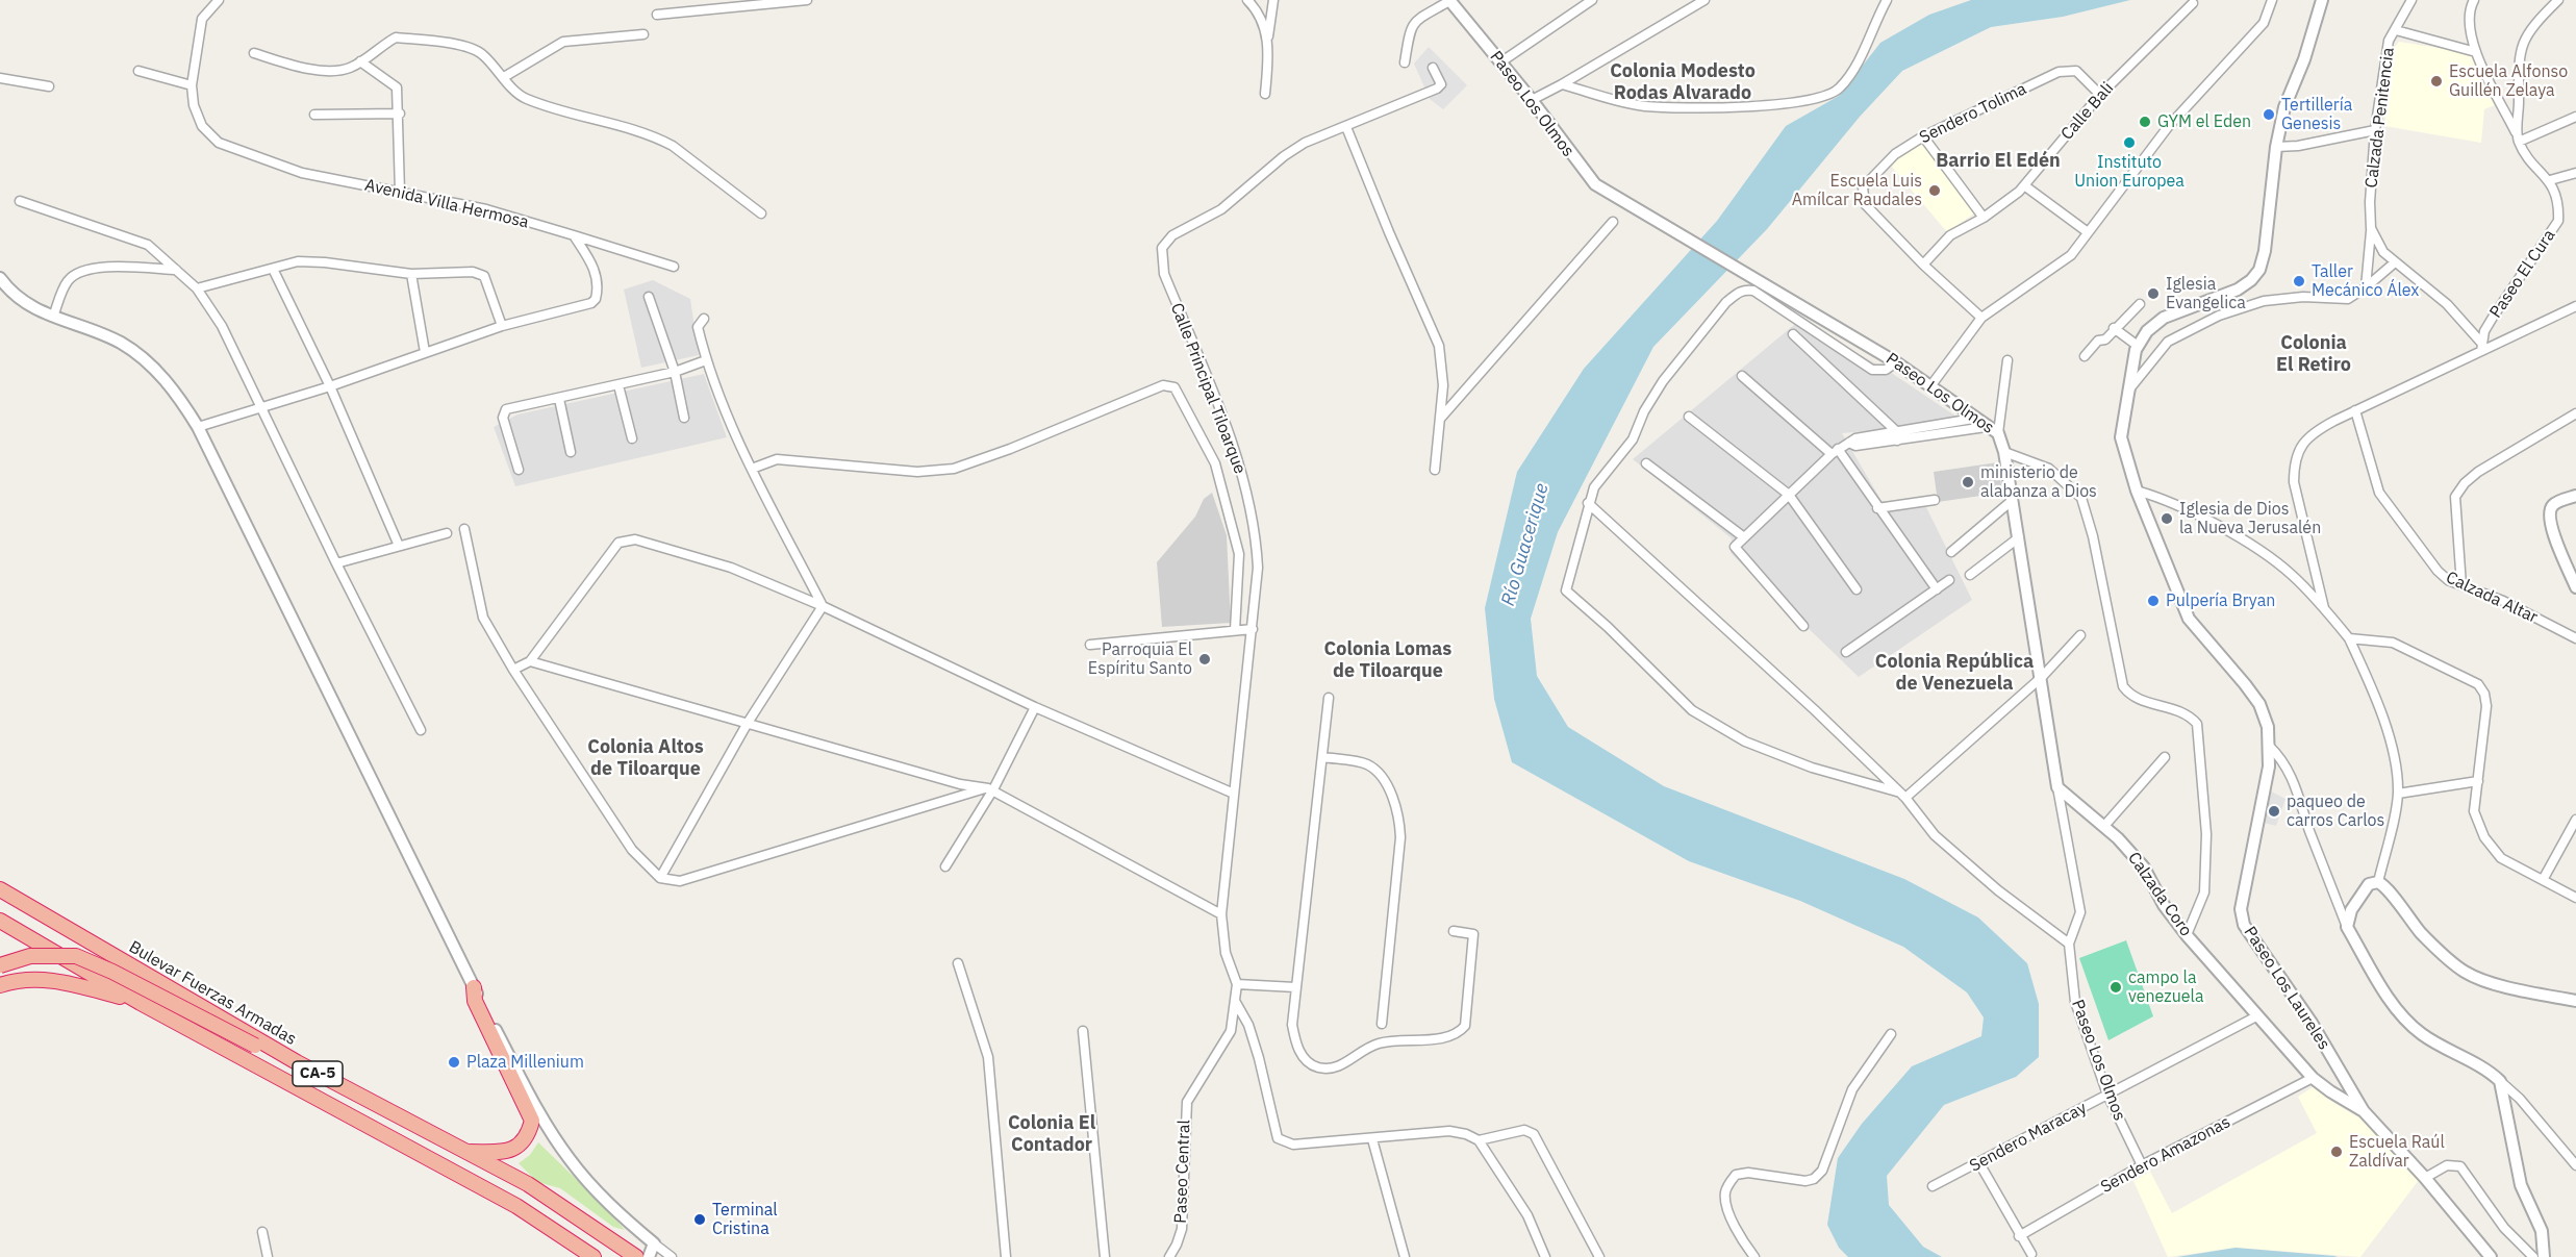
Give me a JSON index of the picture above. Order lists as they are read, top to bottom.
{
  "streets": {
    "highway": ["Bulevar Fuerzas Armadas", "CA-5"],
    "street": [
      "Paseo Los Olmos",
      "Calle Bali",
      "Sendero Tolima",
      "Calzada Penitencia",
      "Avenida Villa Hermosa",
      "Paseo El Cura",
      "Calle Principal Tiloarque",
      "Calzada Altar",
      "Calzada Coro",
      "Paseo Los Laureles",
      "Sendero Maracay",
      "Sendero Amazonas",
      "Paseo Central"
    ]
  },
  "crossings": [
    ["Paseo Los Olmos", "Calzada Coro"],
    ["Paseo Los Olmos", "Sendero Maracay"],
    ["Paseo Los Olmos", "Sendero Amazonas"],
    ["Calle Bali", "Sendero Tolima"],
    ["Calzada Penitencia", "Paseo El Cura"],
    ["Calle Principal Tiloarque", "Paseo Central"],
    ["Calzada Coro", "Paseo Los Laureles"],
    ["Calzada Coro", "Sendero Maracay"],
    ["Calzada Coro", "Sendero Amazonas"]
  ],
  "districts": [
    "Colonia Modesto Rodas Alvarado",
    "Barrio El Edén",
    "Colonia El Retiro",
    "Colonia Lomas de Tiloarque",
    "Colonia República de Venezuela",
    "Colonia Altos de Tiloarque",
    "Colonia El Contador"
  ],
  "water": ["Río Guacerique"],
  "places": [
    "Escuela Alfonso Guillén Zelaya",
    "Tertillería Genesis",
    "GYM el Eden",
    "Instituto Union Europea",
    "Escuela Luis Amílcar Raudales",
    "Taller Mecánico Álex",
    "Iglesia Evangelica",
    "ministerio de alabanza a Dios",
    "Iglesia de Dios la Nueva Jerusalén",
    "Pulpería Bryan",
    "Parroquia El Espíritu Santo",
    "paqueo de carros Carlos",
    "campo la venezuela",
    "Plaza Millenium",
    "Escuela Raúl Zaldívar",
    "Terminal Cristina"
  ]
}
